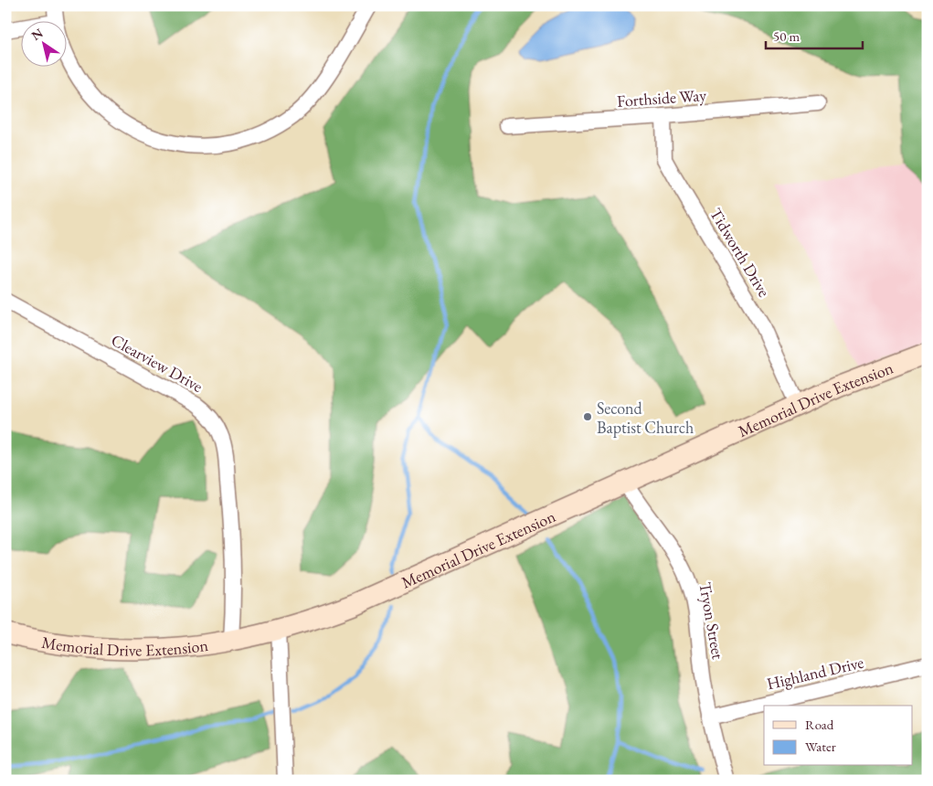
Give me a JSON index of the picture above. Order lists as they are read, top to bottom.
{
  "streets": {
    "street": [
      "Forthside Way",
      "Tidworth Drive",
      "Clearview Drive",
      "Memorial Drive Extension",
      "Tryon Street",
      "Highland Drive"
    ]
  },
  "crossings": [
    ["Forthside Way", "Tidworth Drive"],
    ["Tidworth Drive", "Memorial Drive Extension"],
    ["Clearview Drive", "Memorial Drive Extension"],
    ["Memorial Drive Extension", "Tryon Street"],
    ["Tryon Street", "Highland Drive"]
  ],
  "places": ["Second Baptist Church"],
  "legend": ["Road", "Water"],
  "scale_bar": "50 m",
  "north": "top left"
}
